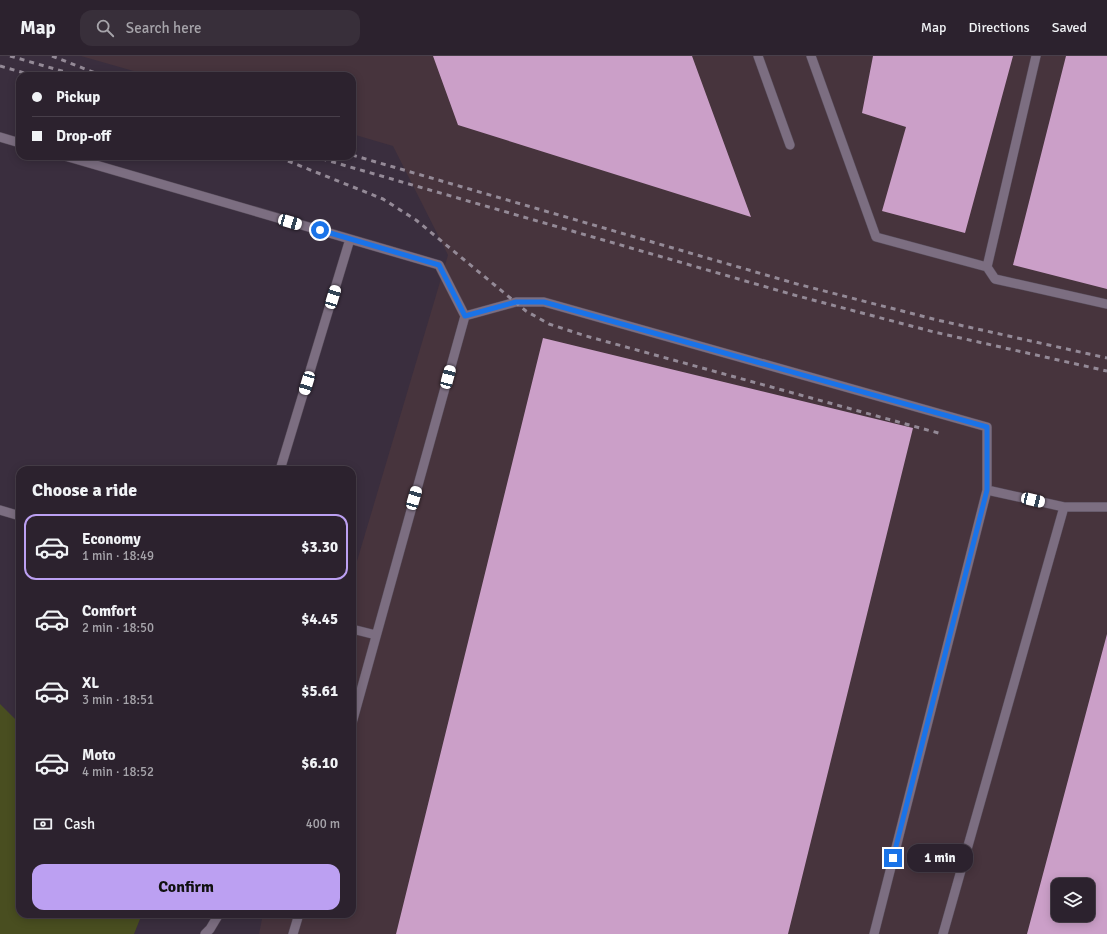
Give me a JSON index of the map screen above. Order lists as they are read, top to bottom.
{
  "page": {
    "header": "Map",
    "search": "Search here",
    "nav": ["Map", "Directions", "Saved"],
    "banner": ["Pickup", "Drop-off"],
    "heading": "Choose a ride",
    "list": [
      {
        "name": "Economy",
        "note": "1 min · 18:49",
        "value": "$3.30"
      },
      {
        "name": "Comfort",
        "note": "2 min · 18:50",
        "value": "$4.45"
      },
      {
        "name": "XL",
        "note": "3 min · 18:51",
        "value": "$5.61"
      },
      {
        "name": "Moto",
        "note": "4 min · 18:52",
        "value": "$6.10"
      }
    ],
    "pay": ["Cash", "400 m"],
    "bubble": "1 min",
    "buttons": "Confirm"
  }
}
